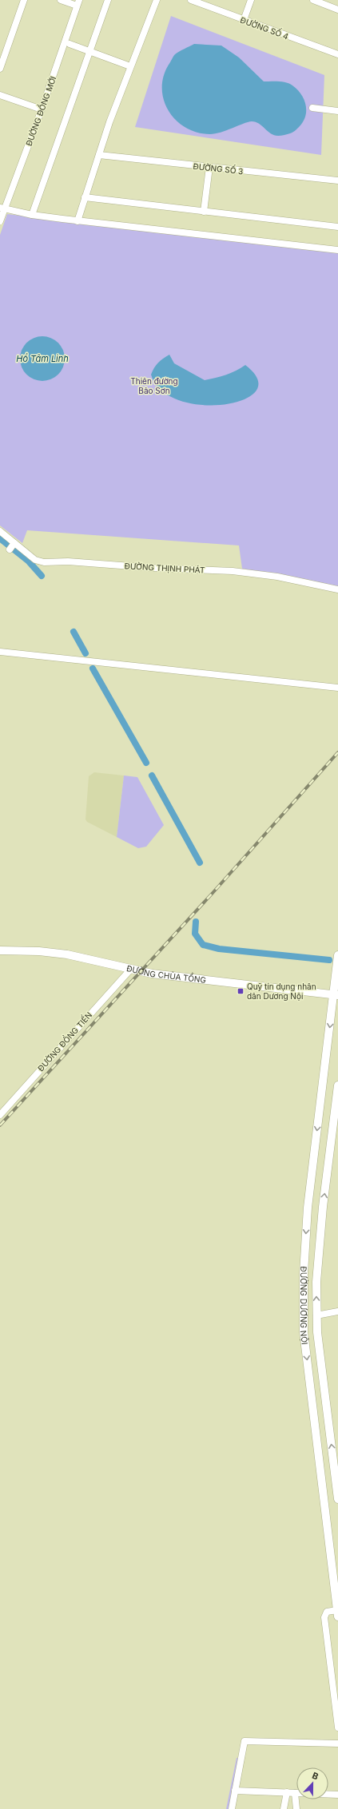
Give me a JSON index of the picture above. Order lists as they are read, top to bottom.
{
  "streets": {
    "main road": ["ĐƯỜNG CHÙA TỔNG", "ĐƯỜNG DƯƠNG NỘI"],
    "street": [
      "ĐƯỜNG SỐ 4",
      "ĐƯỜNG ĐỒNG MỚI",
      "ĐƯỜNG SỐ 3",
      "ĐƯỜNG THỊNH PHÁT",
      "ĐƯỜNG ĐỒNG TIẾN"
    ]
  },
  "crossings": [
    ["ĐƯỜNG CHÙA TỔNG", "ĐƯỜNG ĐỒNG TIẾN"],
    ["ĐƯỜNG CHÙA TỔNG", "ĐƯỜNG DƯƠNG NỘI"]
  ],
  "water": ["Hồ Tâm Linh"],
  "parks": ["Thiên đường Bảo Sơn"],
  "places": {
    "transit": ["Quỹ tín dụng nhân dân Dương Nội"]
  },
  "north": "top"
}
